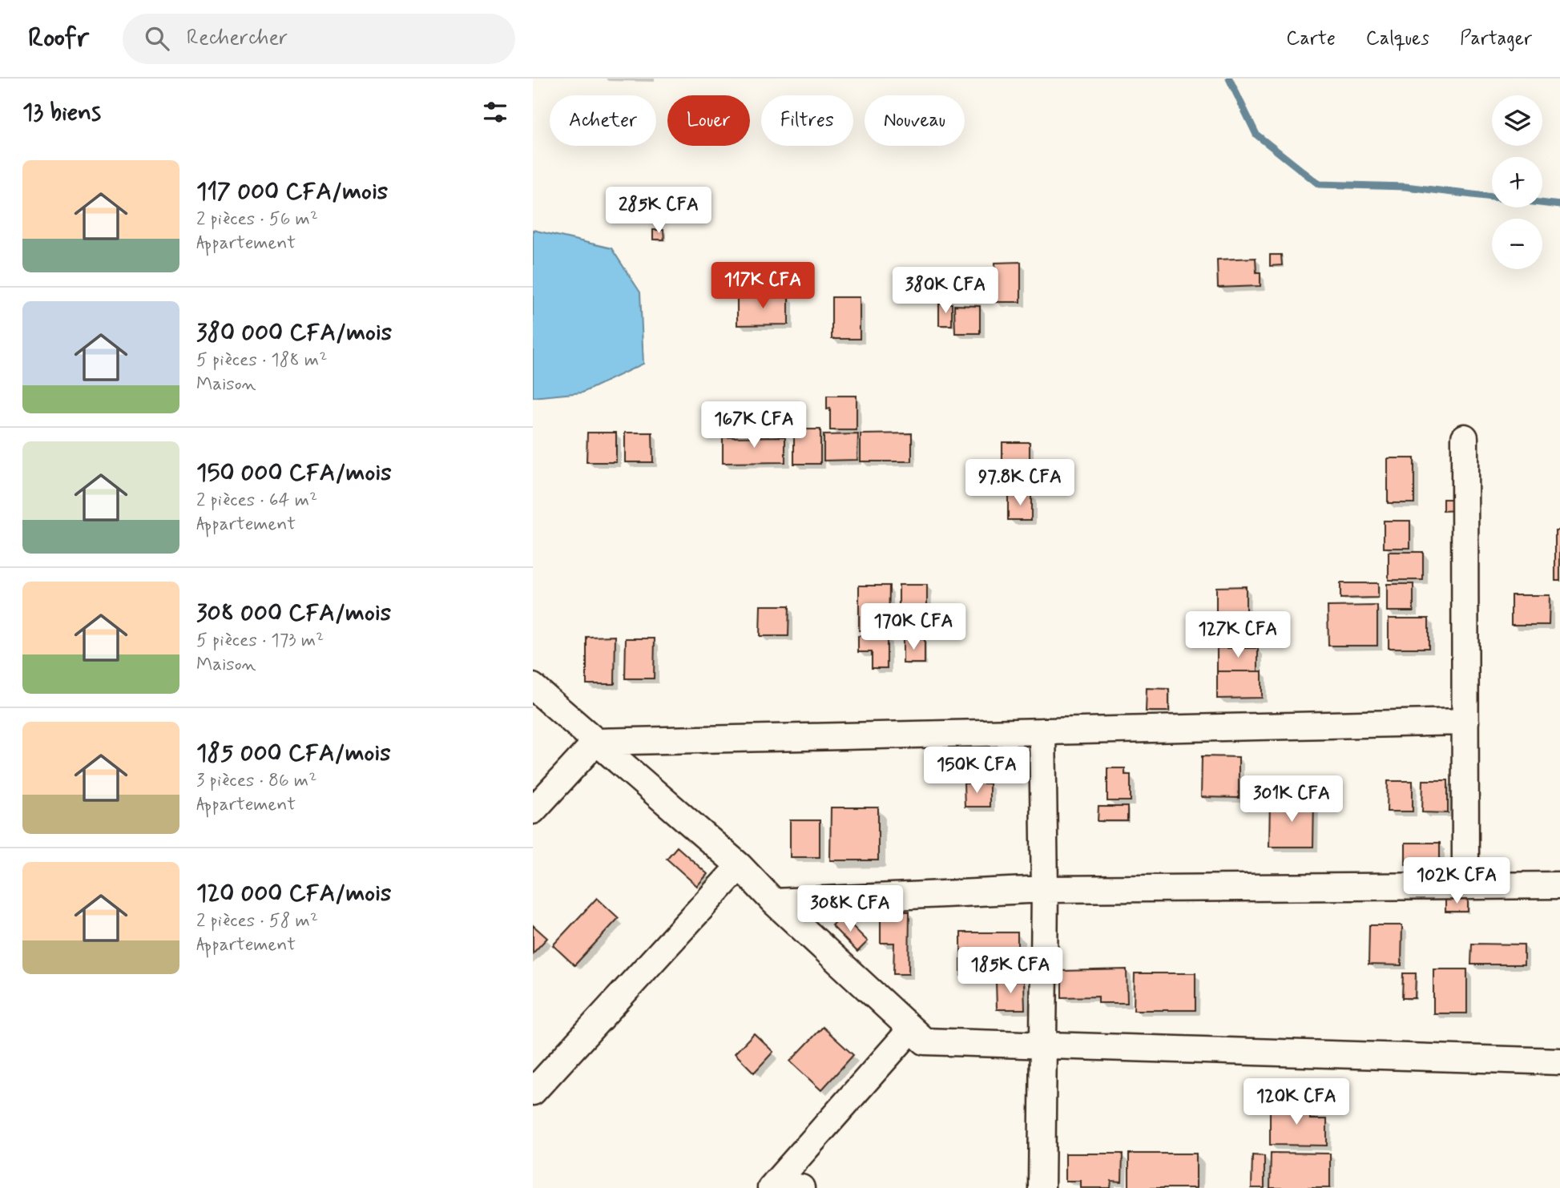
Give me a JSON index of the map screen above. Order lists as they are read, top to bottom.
{
  "page": {
    "header": "Roofr",
    "search": "Rechercher",
    "nav": ["Carte", "Calques", "Partager"],
    "heading": "13 biens",
    "map_buttons": ["+", "−"],
    "chip": [
      "Acheter",
      "Louer",
      "Filtres",
      "Nouveau"
    ],
    "list": [
      {
        "name": "117 000 CFA/mois",
        "note": "2 pièces · 56 m² · Appartement"
      },
      {
        "name": "380 000 CFA/mois",
        "note": "5 pièces · 188 m² · Maison"
      },
      {
        "name": "150 000 CFA/mois",
        "note": "2 pièces · 64 m² · Appartement"
      },
      {
        "name": "308 000 CFA/mois",
        "note": "5 pièces · 173 m² · Maison"
      },
      {
        "name": "185 000 CFA/mois",
        "note": "3 pièces · 86 m² · Appartement"
      },
      {
        "name": "120 000 CFA/mois",
        "note": "2 pièces · 58 m² · Appartement"
      }
    ],
    "price": [
      "285K CFA",
      "117K CFA",
      "380K CFA",
      "167K CFA",
      "97.8K CFA",
      "170K CFA",
      "127K CFA",
      "150K CFA",
      "301K CFA",
      "102K CFA",
      "308K CFA",
      "185K CFA",
      "120K CFA"
    ]
  }
}
